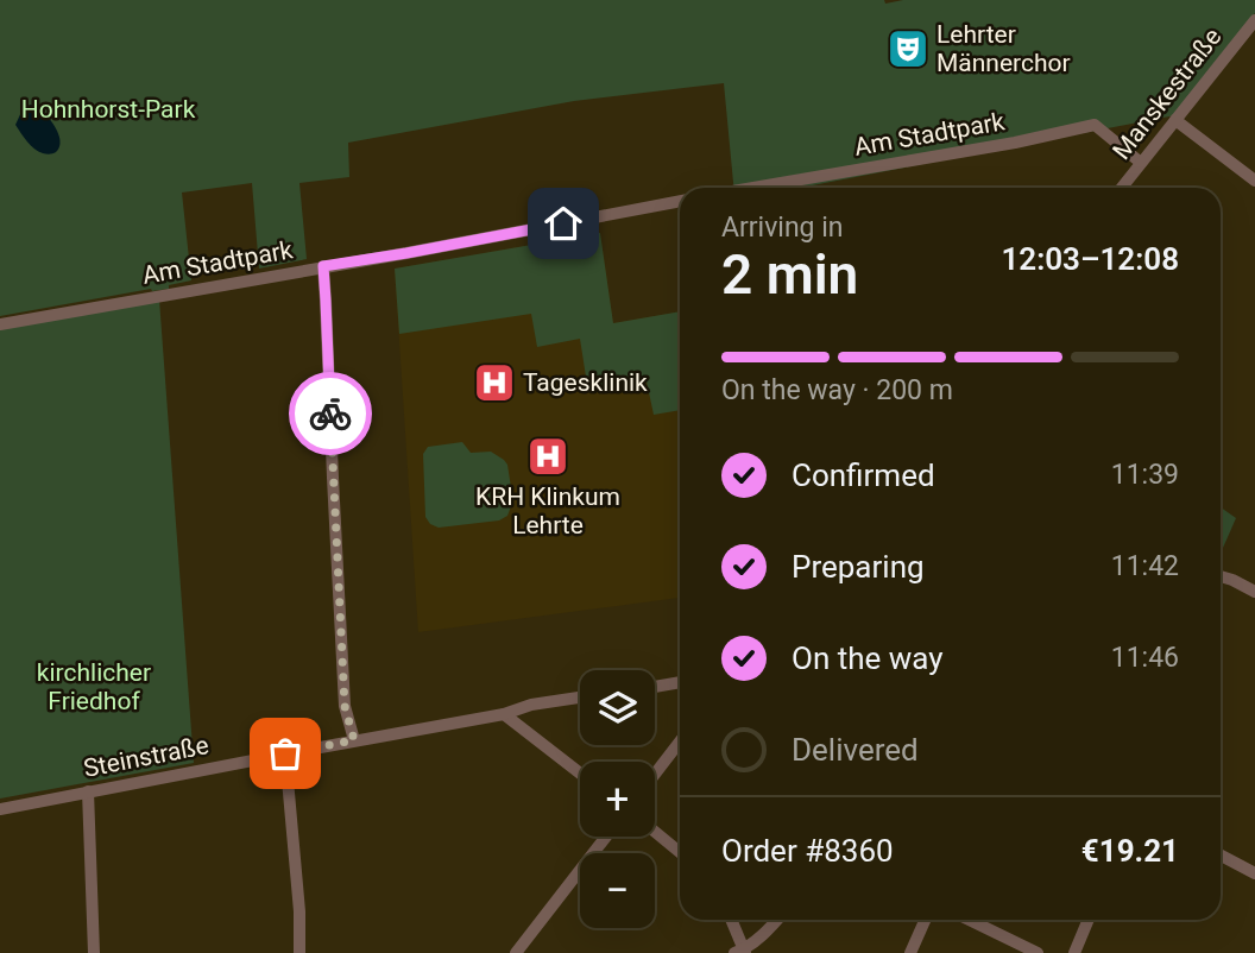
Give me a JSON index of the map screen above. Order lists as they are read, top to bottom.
{
  "streets": {
    "street": ["Manskestraße", "Am Stadtpark", "Steinstraße"]
  },
  "crossings": [
    ["Manskestraße", "Am Stadtpark"]
  ],
  "parks": ["Hohnhorst-Park", "kirchlicher Friedhof"],
  "places": {
    "theatre": ["Lehrter Männerchor"],
    "hospital": ["Tagesklinik", "KRH Klinkum Lehrte"]
  },
  "page": {
    "heading": ["2 min", "Arriving in", "12:03–12:08"],
    "panel": ["Order #8360", "€19.21"],
    "bar": "On the way · 200 m",
    "list": [
      ["Confirmed", "11:39"],
      ["Preparing", "11:42"],
      ["On the way", "11:46"],
      "Delivered"
    ],
    "map_buttons": ["+", "−"]
  }
}
